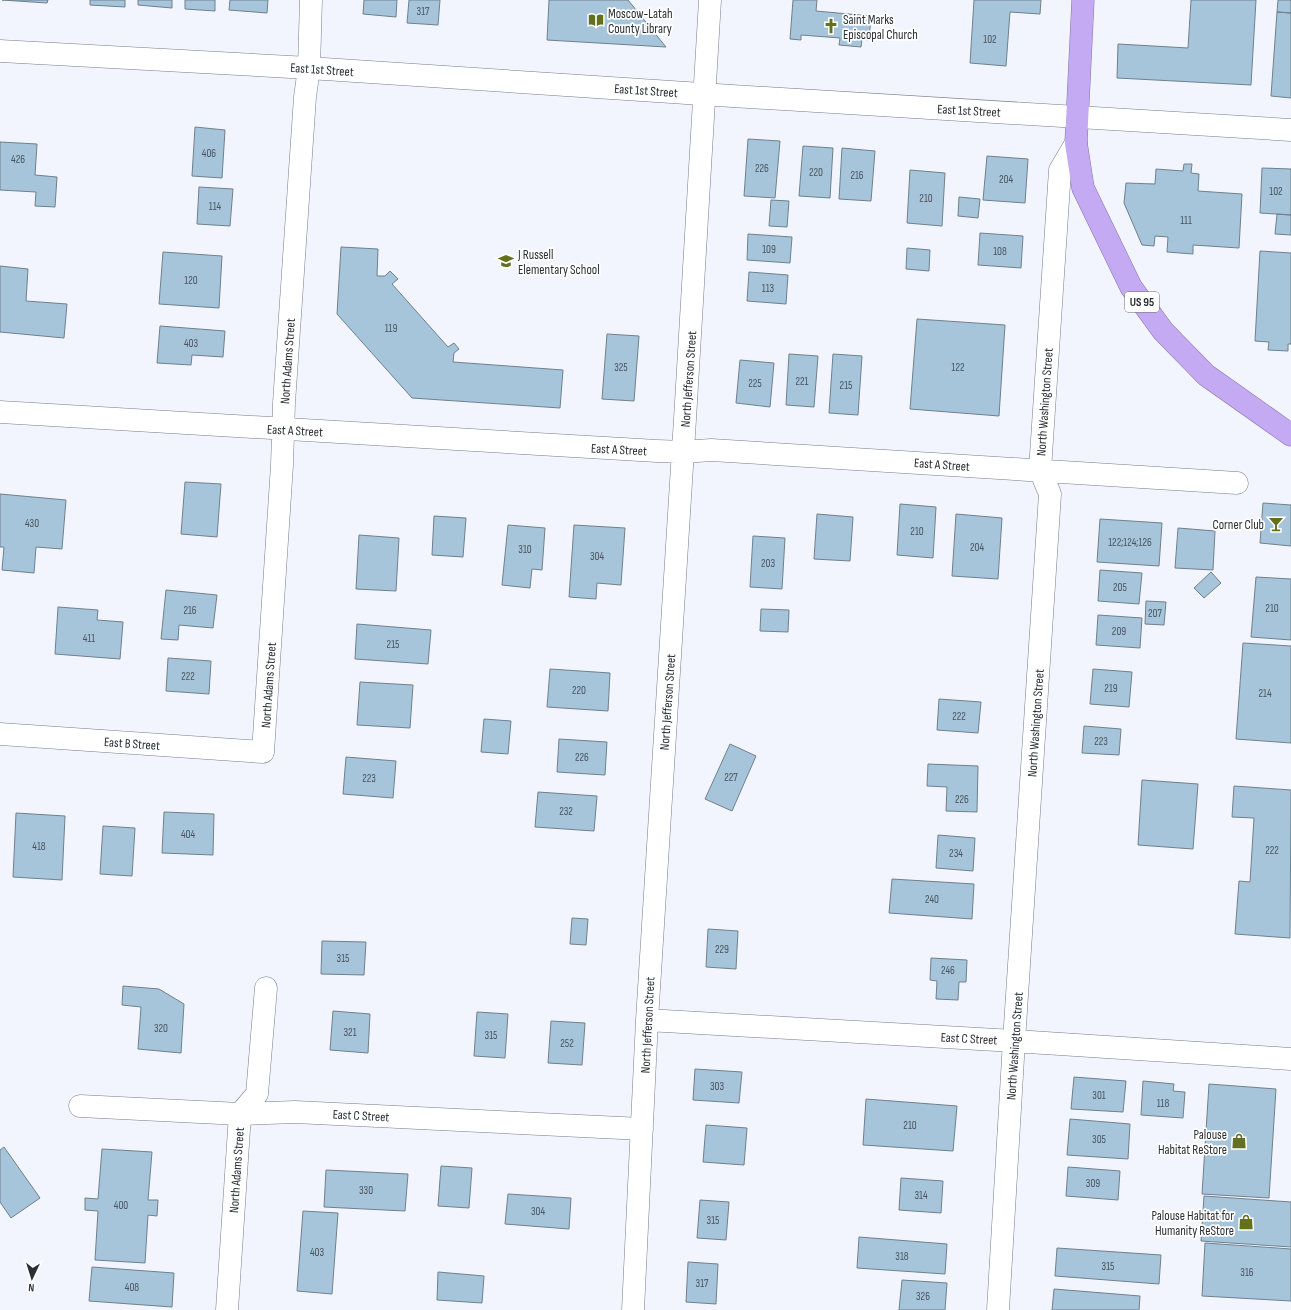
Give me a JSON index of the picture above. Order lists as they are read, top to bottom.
{
  "streets": {
    "highway": ["US 95"],
    "street": [
      "East 1st Street",
      "North Adams Street",
      "North Jefferson Street",
      "North Washington Street",
      "East A Street",
      "East B Street",
      "East C Street"
    ]
  },
  "crossings": [
    ["East 1st Street", "US 95"],
    ["East 1st Street", "North Adams Street"],
    ["East 1st Street", "North Jefferson Street"],
    ["US 95", "North Washington Street"],
    ["North Adams Street", "East A Street"],
    ["North Adams Street", "East B Street"],
    ["North Adams Street", "East C Street"],
    ["North Jefferson Street", "East A Street"],
    ["North Jefferson Street", "East C Street"],
    ["North Washington Street", "East A Street"],
    ["North Washington Street", "East C Street"]
  ],
  "places": {
    "library": ["Moscow-Latah County Library"],
    "church": ["Saint Marks Episcopal Church"],
    "school or university": ["J Russell Elementary School"],
    "bar": ["Corner Club"],
    "shop": ["Palouse Habitat ReStore", "Palouse Habitat for Humanity ReStore"]
  },
  "house_numbers": [
    "317",
    "102",
    "406",
    "426",
    "226",
    "220",
    "216",
    "204",
    "102",
    "210",
    "114",
    "111",
    "109",
    "108",
    "120",
    "113",
    "119",
    "403",
    "325",
    "122",
    "221",
    "225",
    "215",
    "430",
    "210",
    "122;124;126",
    "204",
    "310",
    "304",
    "203",
    "205",
    "210",
    "216",
    "207",
    "209",
    "411",
    "215",
    "222",
    "219",
    "220",
    "214",
    "222",
    "223",
    "226",
    "227",
    "223",
    "226",
    "232",
    "404",
    "418",
    "222",
    "234",
    "240",
    "229",
    "315",
    "246",
    "320",
    "321",
    "315",
    "252",
    "303",
    "301",
    "118",
    "210",
    "305",
    "309",
    "330",
    "314",
    "400",
    "304",
    "315",
    "403",
    "318",
    "315",
    "316",
    "317",
    "408",
    "326"
  ],
  "north": "bottom"
}
